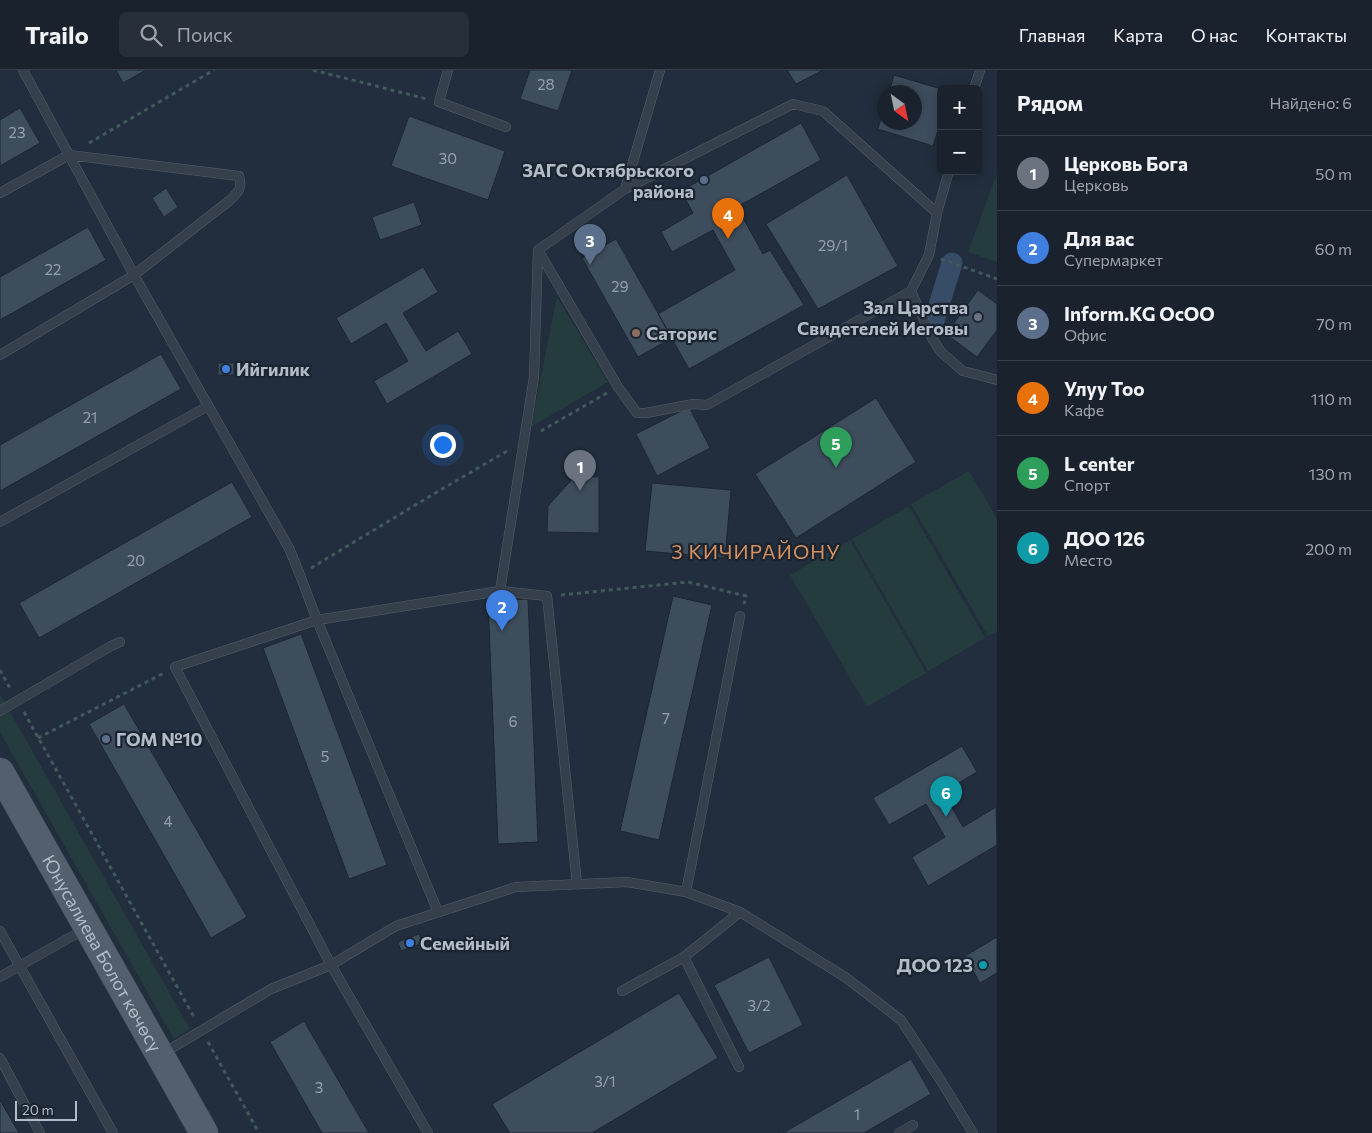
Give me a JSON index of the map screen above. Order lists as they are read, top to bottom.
{
  "streets": {
    "main road": ["Юнусалиева Болот көчөсү"]
  },
  "districts": ["3 КИЧИРАЙОНУ"],
  "places": [
    "ЗАГС Октябрьского района",
    "Зал Царства Свидетелей Иеговы",
    "Саторис",
    "Ийгилик",
    "ГОМ №10",
    "Семейный",
    "ДОО 123"
  ],
  "house_numbers": [
    "28",
    "23",
    "30",
    "29/1",
    "22",
    "29",
    "21",
    "20",
    "7",
    "6",
    "5",
    "4",
    "3/2",
    "3/1",
    "3",
    "1"
  ],
  "scale_bar": "20 m",
  "north": "bottom right",
  "page": {
    "header": "Trailo",
    "search": "Поиск",
    "nav": [
      "Главная",
      "Карта",
      "О нас",
      "Контакты"
    ],
    "heading": ["Рядом", "Найдено: 6"],
    "map_buttons": ["+", "−"],
    "list": [
      {
        "mark": "1",
        "name": "Церковь Бога",
        "note": "Церковь",
        "value": "50 m"
      },
      {
        "mark": "2",
        "name": "Для вас",
        "note": "Супермаркет",
        "value": "60 m"
      },
      {
        "mark": "3",
        "name": "Inform.KG OcOO",
        "note": "Офис",
        "value": "70 m"
      },
      {
        "mark": "4",
        "name": "Улуу Тоо",
        "note": "Кафе",
        "value": "110 m"
      },
      {
        "mark": "5",
        "name": "L center",
        "note": "Спорт",
        "value": "130 m"
      },
      {
        "mark": "6",
        "name": "ДОО 126",
        "note": "Место",
        "value": "200 m"
      }
    ],
    "pins": [
      "4",
      "3",
      "5",
      "1",
      "2",
      "6"
    ],
    "scale": "20 m"
  }
}
